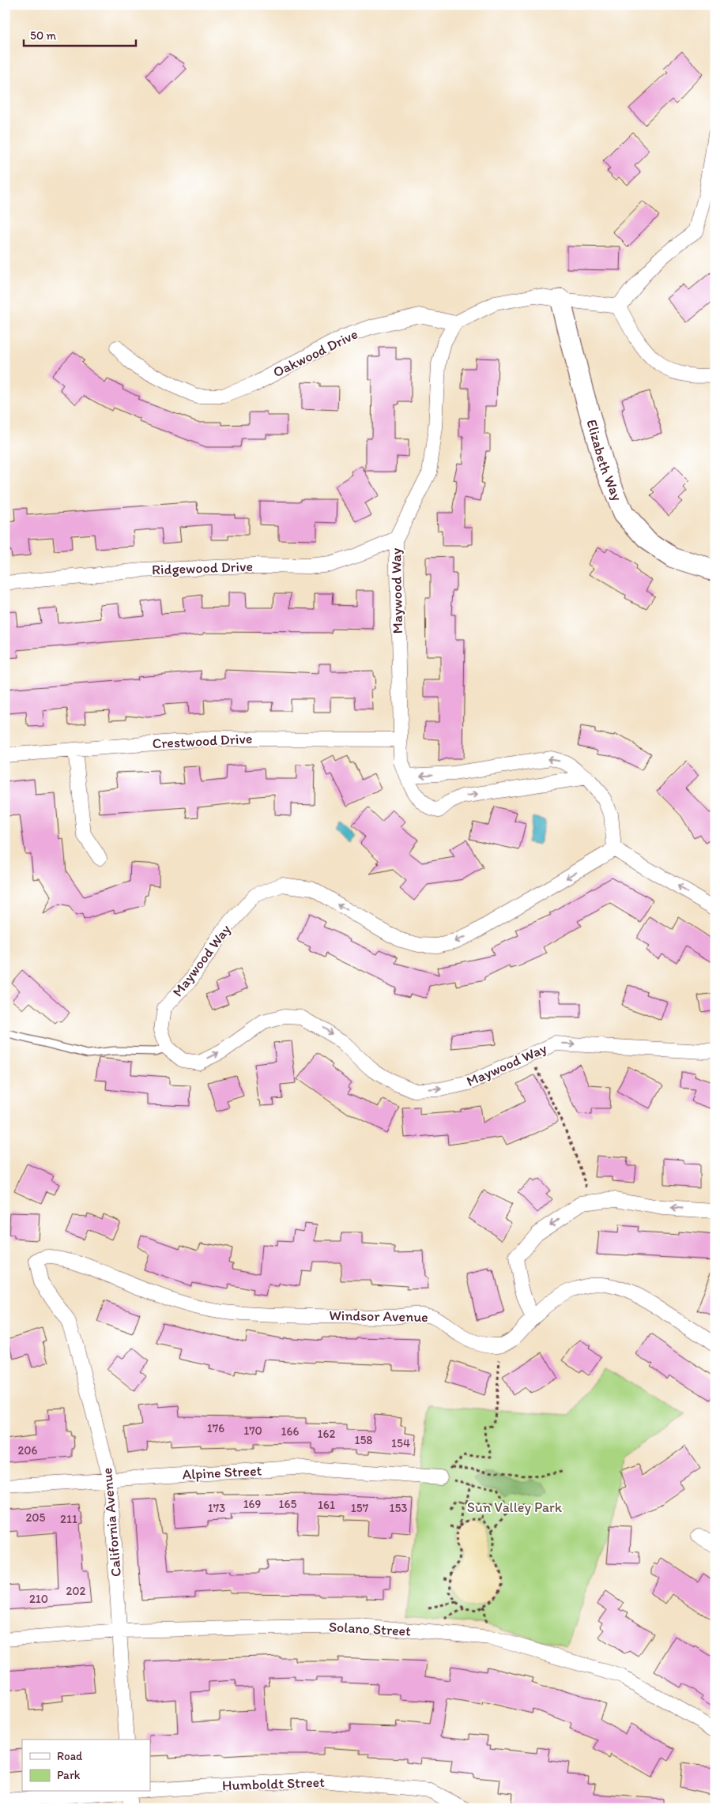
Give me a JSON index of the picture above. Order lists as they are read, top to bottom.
{
  "streets": {
    "street": [
      "Oakwood Drive",
      "Elizabeth Way",
      "Ridgewood Drive",
      "Maywood Way",
      "Crestwood Drive",
      "Windsor Avenue",
      "Alpine Street",
      "California Avenue",
      "Solano Street",
      "Humboldt Street"
    ]
  },
  "crossings": [
    ["Oakwood Drive", "Maywood Way"],
    ["Ridgewood Drive", "Maywood Way"],
    ["Maywood Way", "Crestwood Drive"],
    ["Windsor Avenue", "California Avenue"],
    ["Alpine Street", "California Avenue"],
    ["California Avenue", "Solano Street"]
  ],
  "parks": ["Sun Valley Park"],
  "house_numbers": [
    "176",
    "170",
    "166",
    "162",
    "158",
    "154",
    "206",
    "169",
    "165",
    "161",
    "173",
    "157",
    "153",
    "205",
    "211",
    "202",
    "210"
  ],
  "legend": ["Road", "Park"],
  "scale_bar": "50 m"
}
